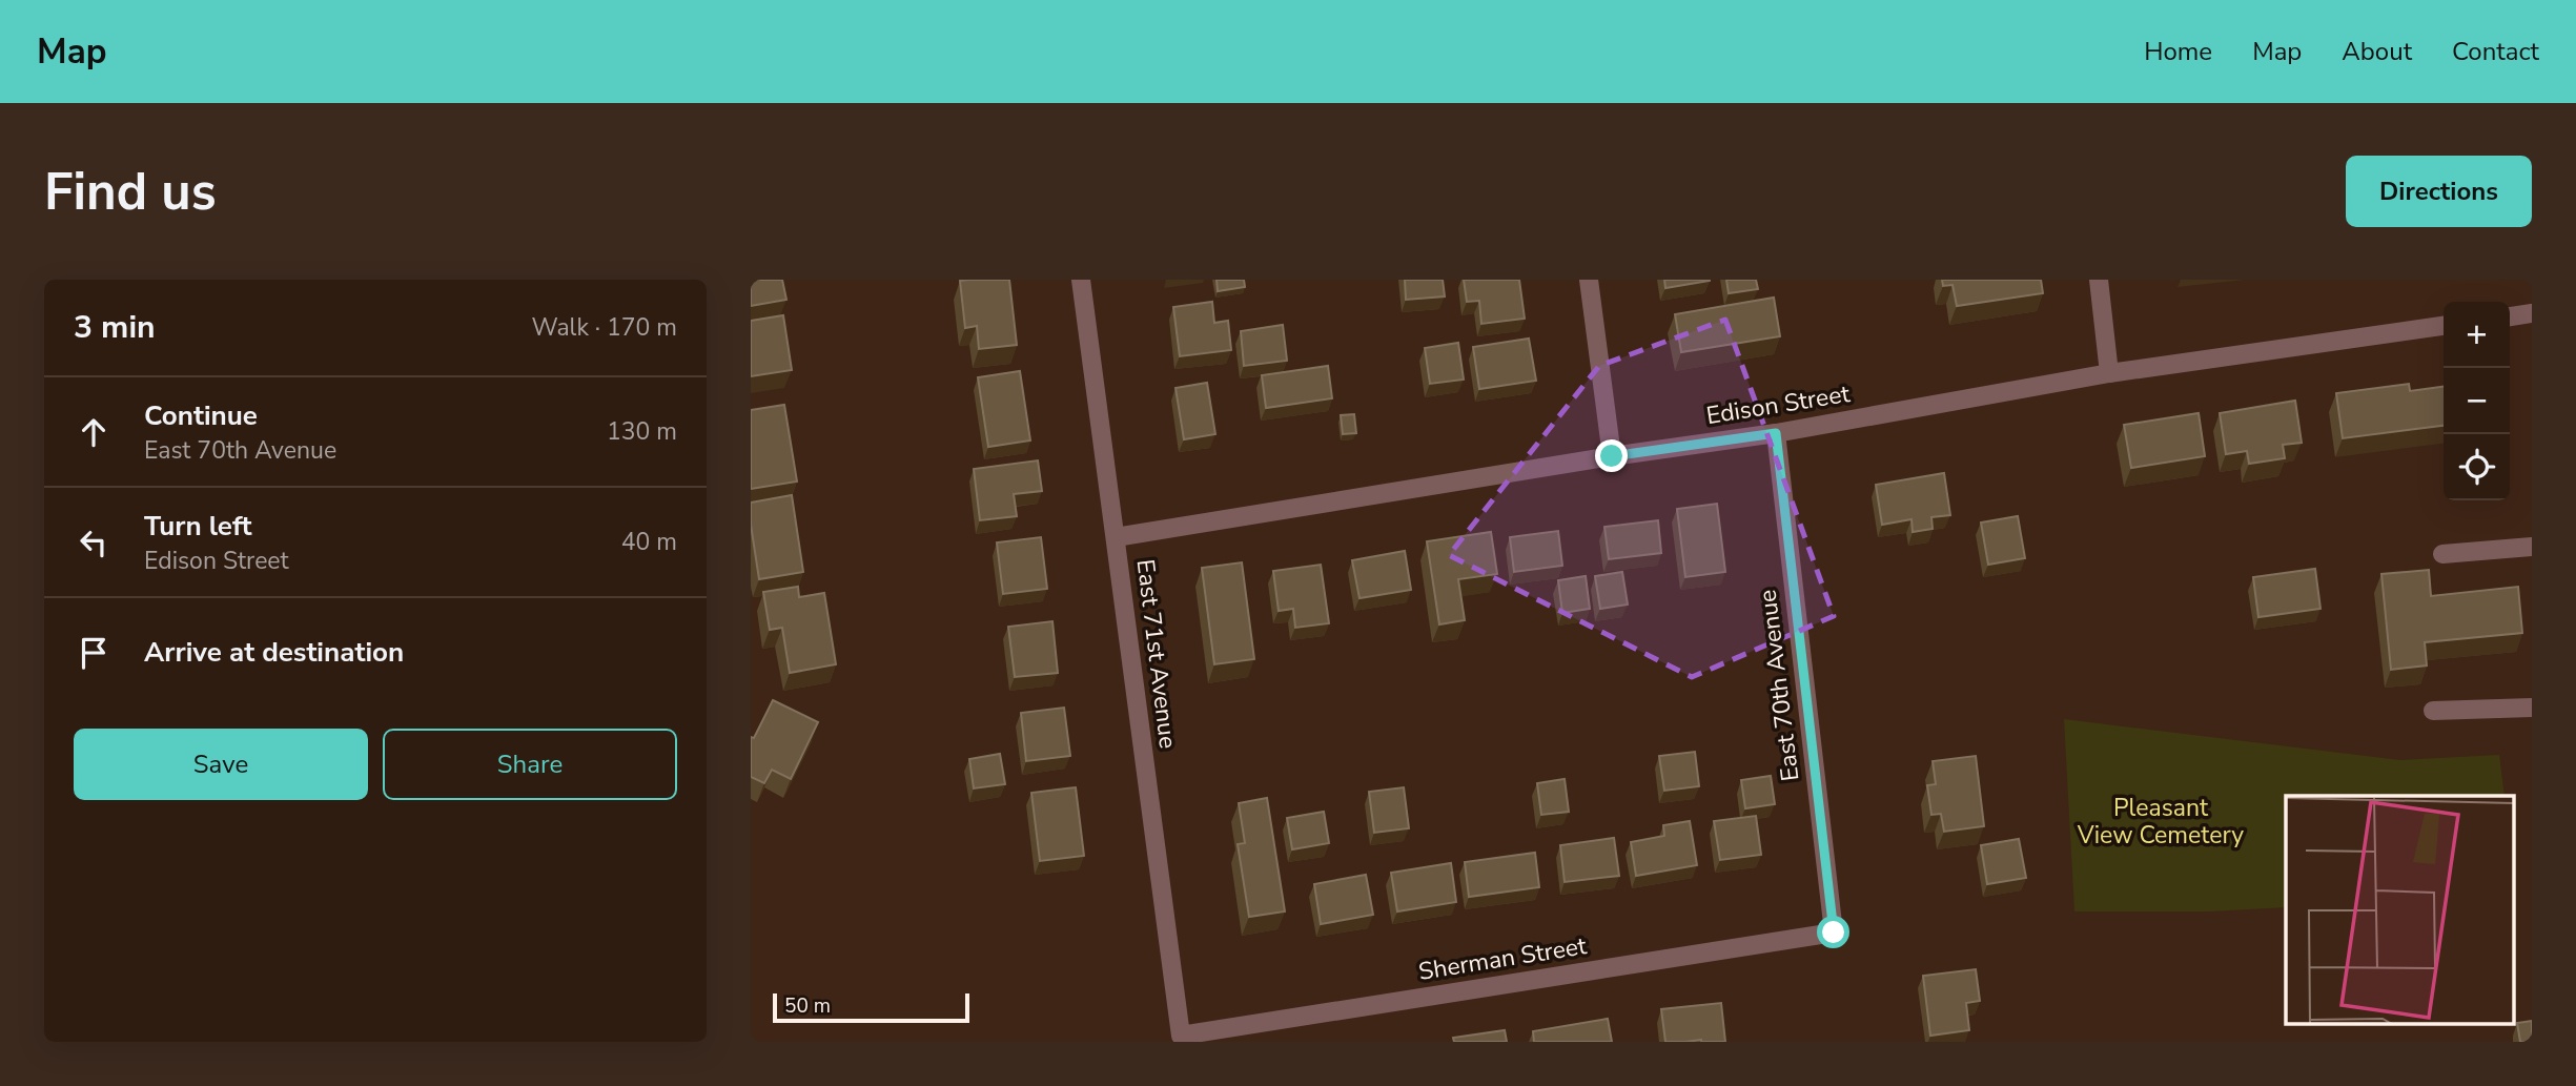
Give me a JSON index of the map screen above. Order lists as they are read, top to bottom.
{
  "streets": {
    "street": [
      "Edison Street",
      "East 71st Avenue",
      "East 70th Avenue",
      "Sherman Street"
    ]
  },
  "crossings": [
    ["Edison Street", "East 71st Avenue"],
    ["Edison Street", "East 70th Avenue"],
    ["East 71st Avenue", "Sherman Street"],
    ["East 70th Avenue", "Sherman Street"]
  ],
  "parks": ["Pleasant View Cemetery"],
  "scale_bar": "50 m",
  "page": {
    "header": "Map",
    "nav": [
      "Home",
      "Map",
      "About",
      "Contact"
    ],
    "buttons": [
      "Directions",
      ["Save", "Share"]
    ],
    "title": "Find us",
    "heading": ["3 min", "Walk · 170 m"],
    "map_buttons": ["+", "−"],
    "list": [
      ["Continue", "East 70th Avenue", "130 m"],
      ["Turn left", "Edison Street", "40 m"],
      "Arrive at destination"
    ],
    "scale": "50 m"
  }
}
